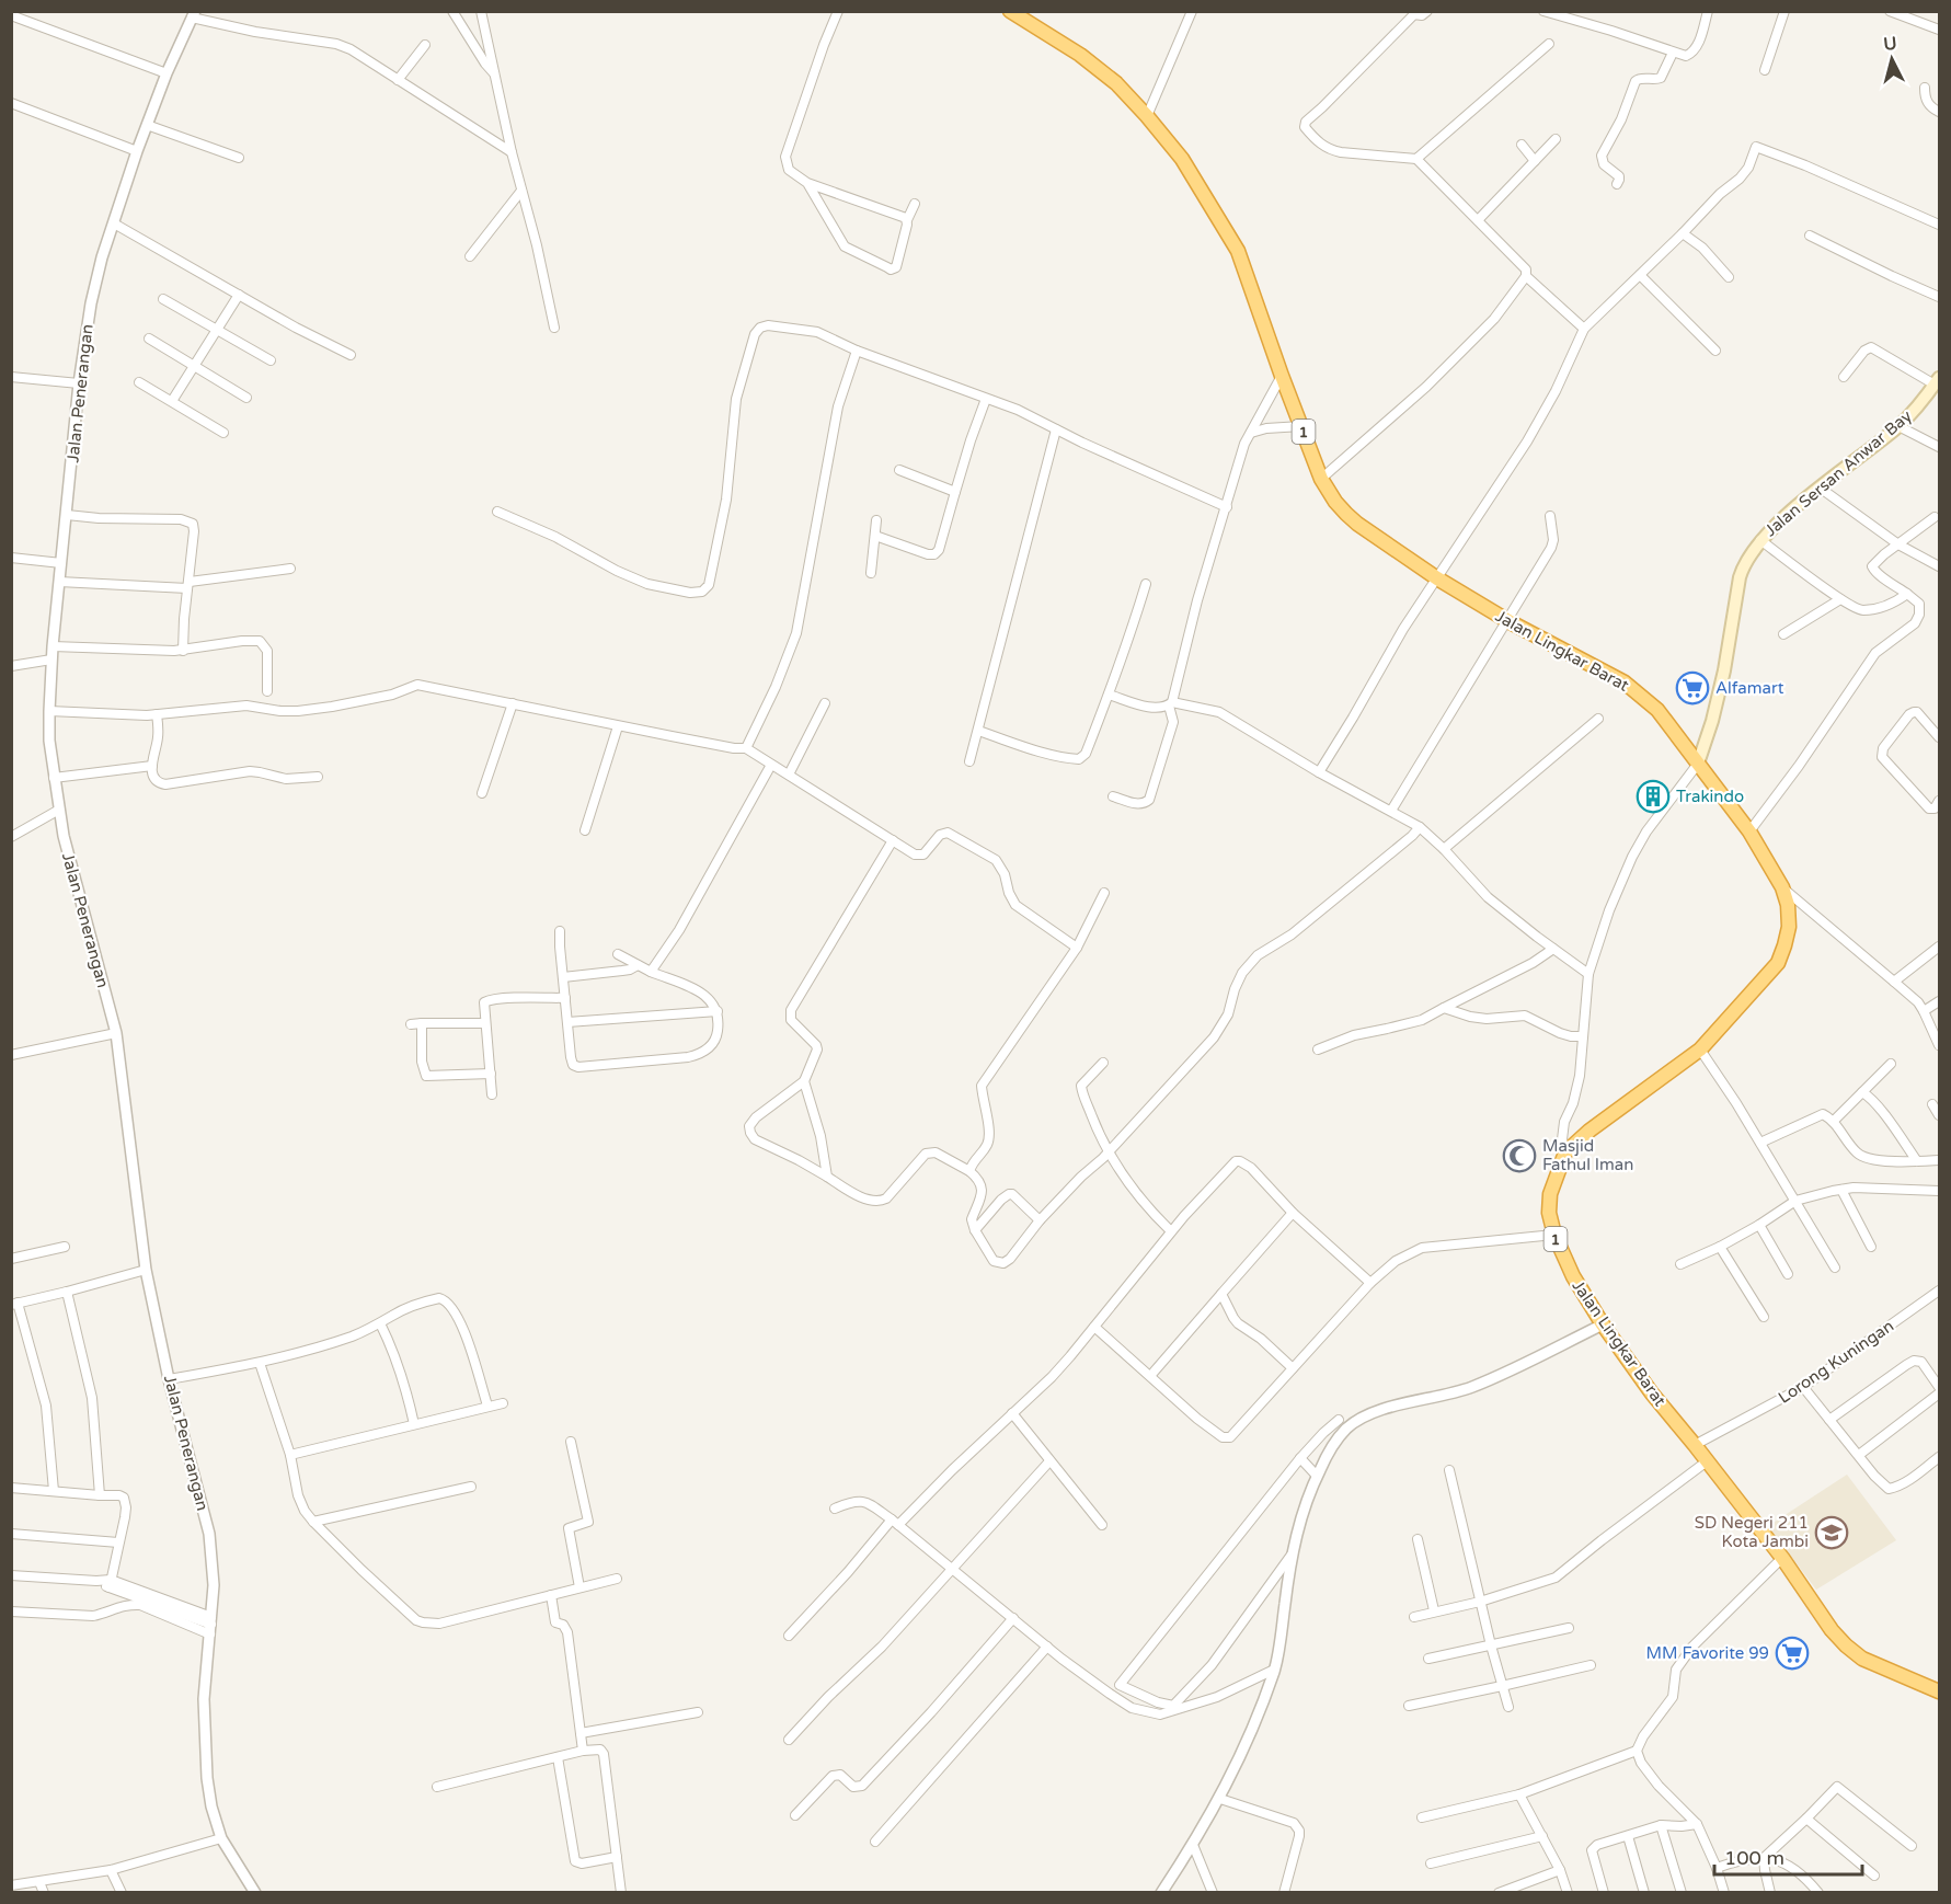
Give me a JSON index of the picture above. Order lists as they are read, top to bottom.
{
  "streets": {
    "highway": ["1", "Jalan Lingkar Barat"],
    "main road": ["Jalan Sersan Anwar Bay"],
    "street": ["Jalan Penerangan", "Lorong Kuningan"]
  },
  "crossings": [
    ["Jalan Sersan Anwar Bay", "Jalan Lingkar Barat"],
    ["Jalan Lingkar Barat", "Lorong Kuningan"]
  ],
  "places": {
    "supermarket": ["Alfamart", "MM Favorite 99"],
    "building": ["Trakindo"],
    "mosque": ["Masjid Fathul Iman"],
    "school or university": ["SD Negeri 211 Kota Jambi"]
  },
  "scale_bar": "100 m",
  "north": "top"
}
